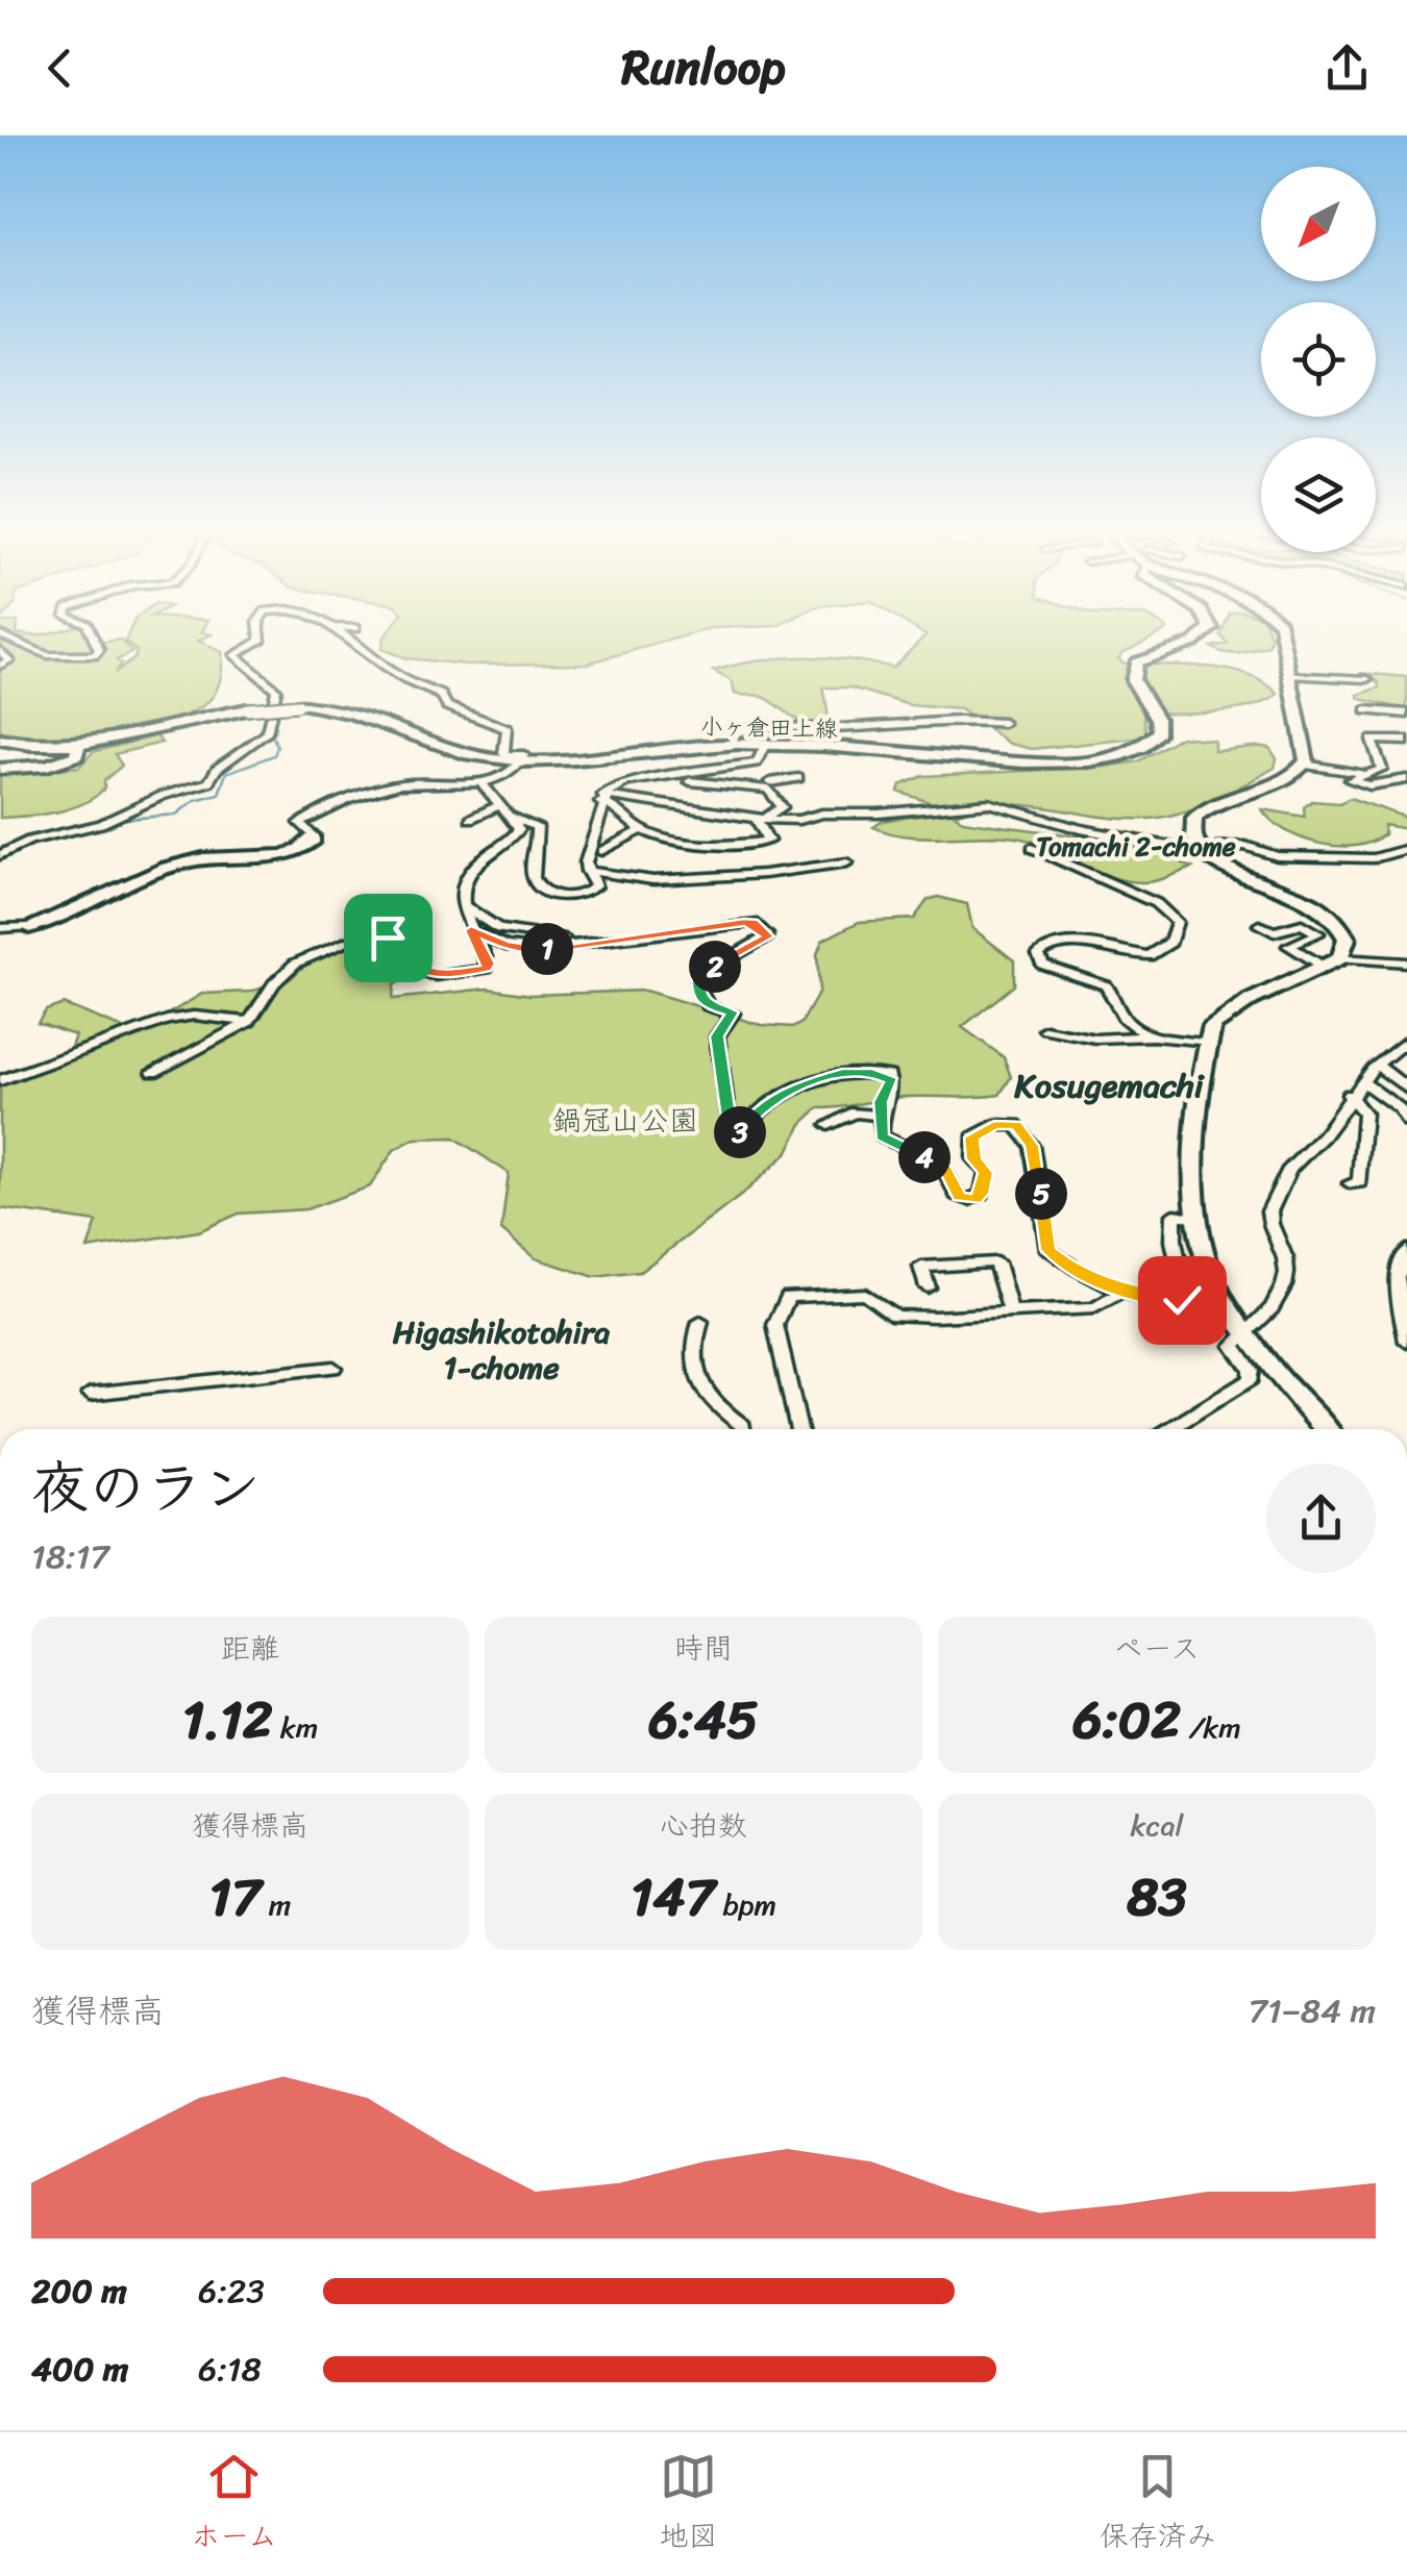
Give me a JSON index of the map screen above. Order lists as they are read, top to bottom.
{
  "streets": {
    "street": ["小ヶ倉田上線"]
  },
  "districts": ["Tomachi 2-chome", "Kosugemachi", "Higashikotohira 1-chome"],
  "parks": ["鍋冠山公園"],
  "north": "bottom left",
  "page": {
    "header": "Runloop",
    "pins": [
      "1",
      "2",
      "3",
      "4",
      "5"
    ],
    "heading": ["夜のラン", "18:17"],
    "stats": [
      ["距離", "1.12 km"],
      ["時間", "6:45"],
      ["ペース", "6:02 /km"],
      ["獲得標高", "17 m"],
      ["心拍数", "147 bpm"],
      ["kcal", "83"]
    ],
    "chart": ["獲得標高", "71–84 m"],
    "list": [
      {
        "name": "200 m",
        "note": "6:23"
      },
      {
        "name": "400 m",
        "note": "6:18"
      }
    ],
    "tabs": ["ホーム", "地図", "保存済み"]
  }
}
